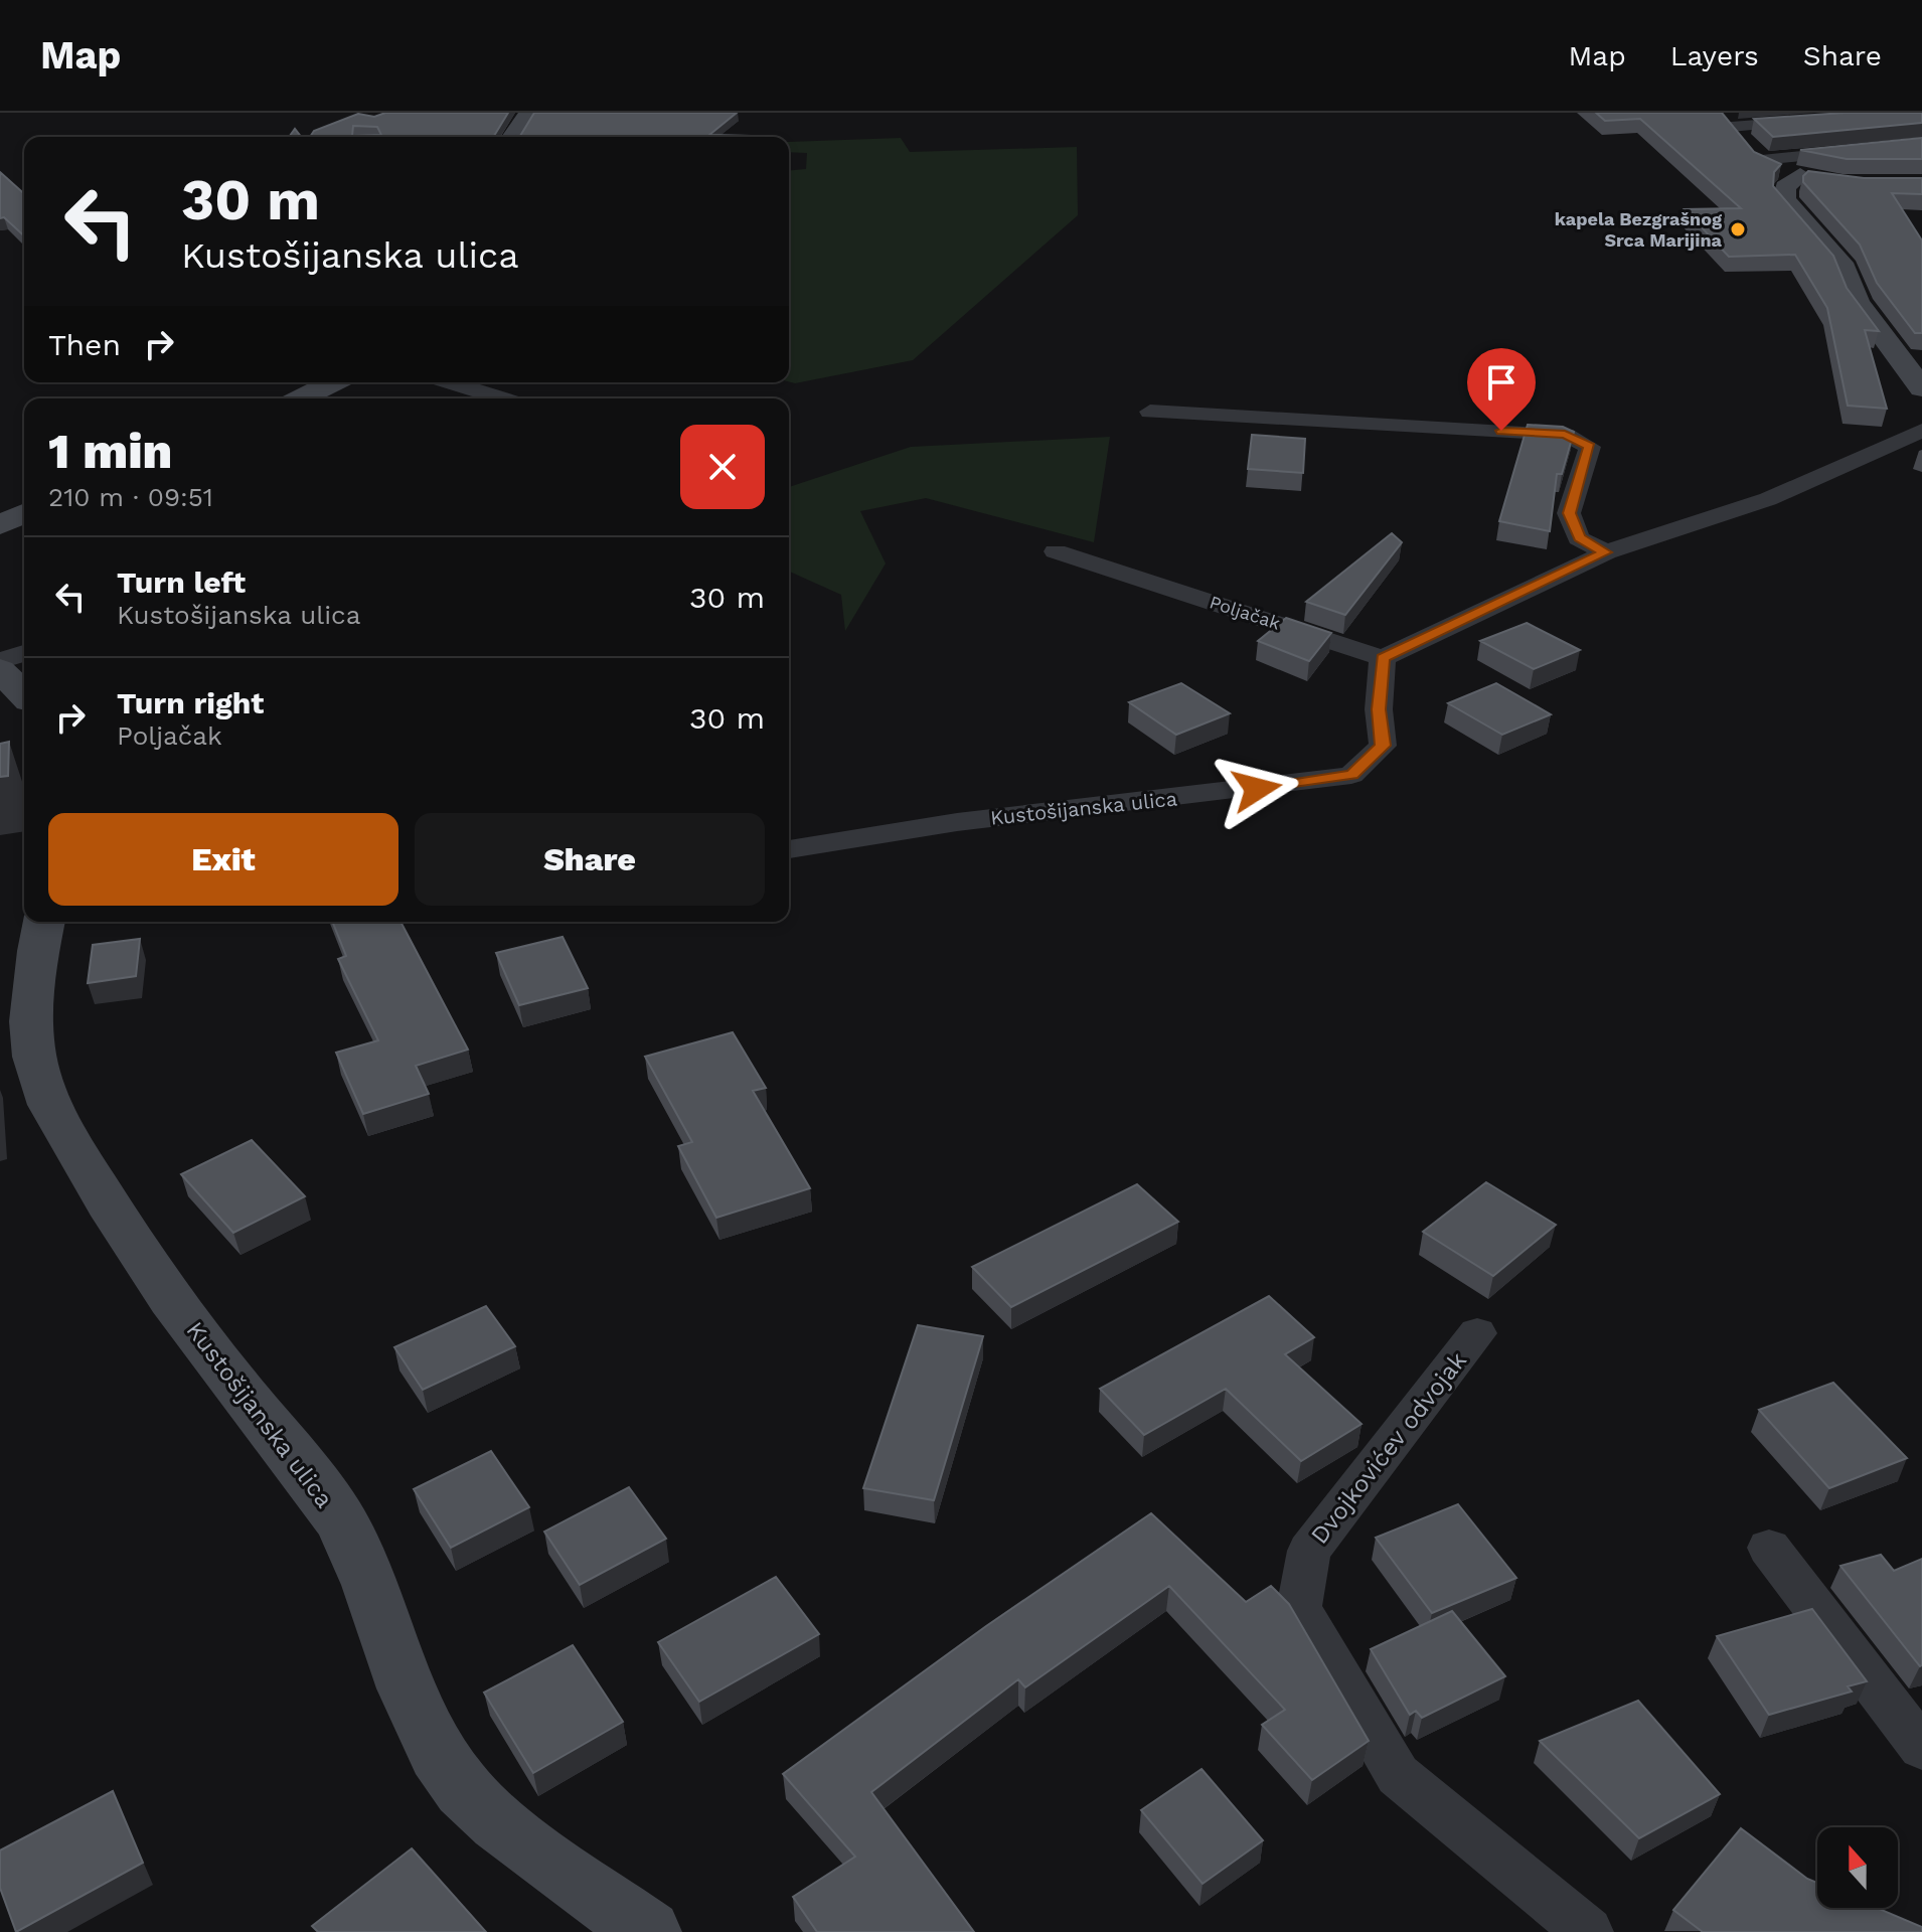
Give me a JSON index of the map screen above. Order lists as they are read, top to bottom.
{
  "streets": {
    "street": ["Poljačak", "Kustošijanska ulica", "Dvojkovićev odvojak"]
  },
  "crossings": [
    ["Poljačak", "Kustošijanska ulica"]
  ],
  "places": ["kapela Bezgrašnog Srca Marijina"],
  "north": "top",
  "page": {
    "header": "Map",
    "nav": ["Map", "Layers", "Share"],
    "turn": ["30 m", "Kustošijanska ulica"],
    "then": "Then",
    "heading": ["1 min", "210 m · 09:51"],
    "list": [
      {
        "name": "Turn left",
        "note": "Kustošijanska ulica",
        "value": "30 m"
      },
      {
        "name": "Turn right",
        "note": "Poljačak",
        "value": "30 m"
      }
    ],
    "buttons": ["Exit", "Share"]
  }
}
